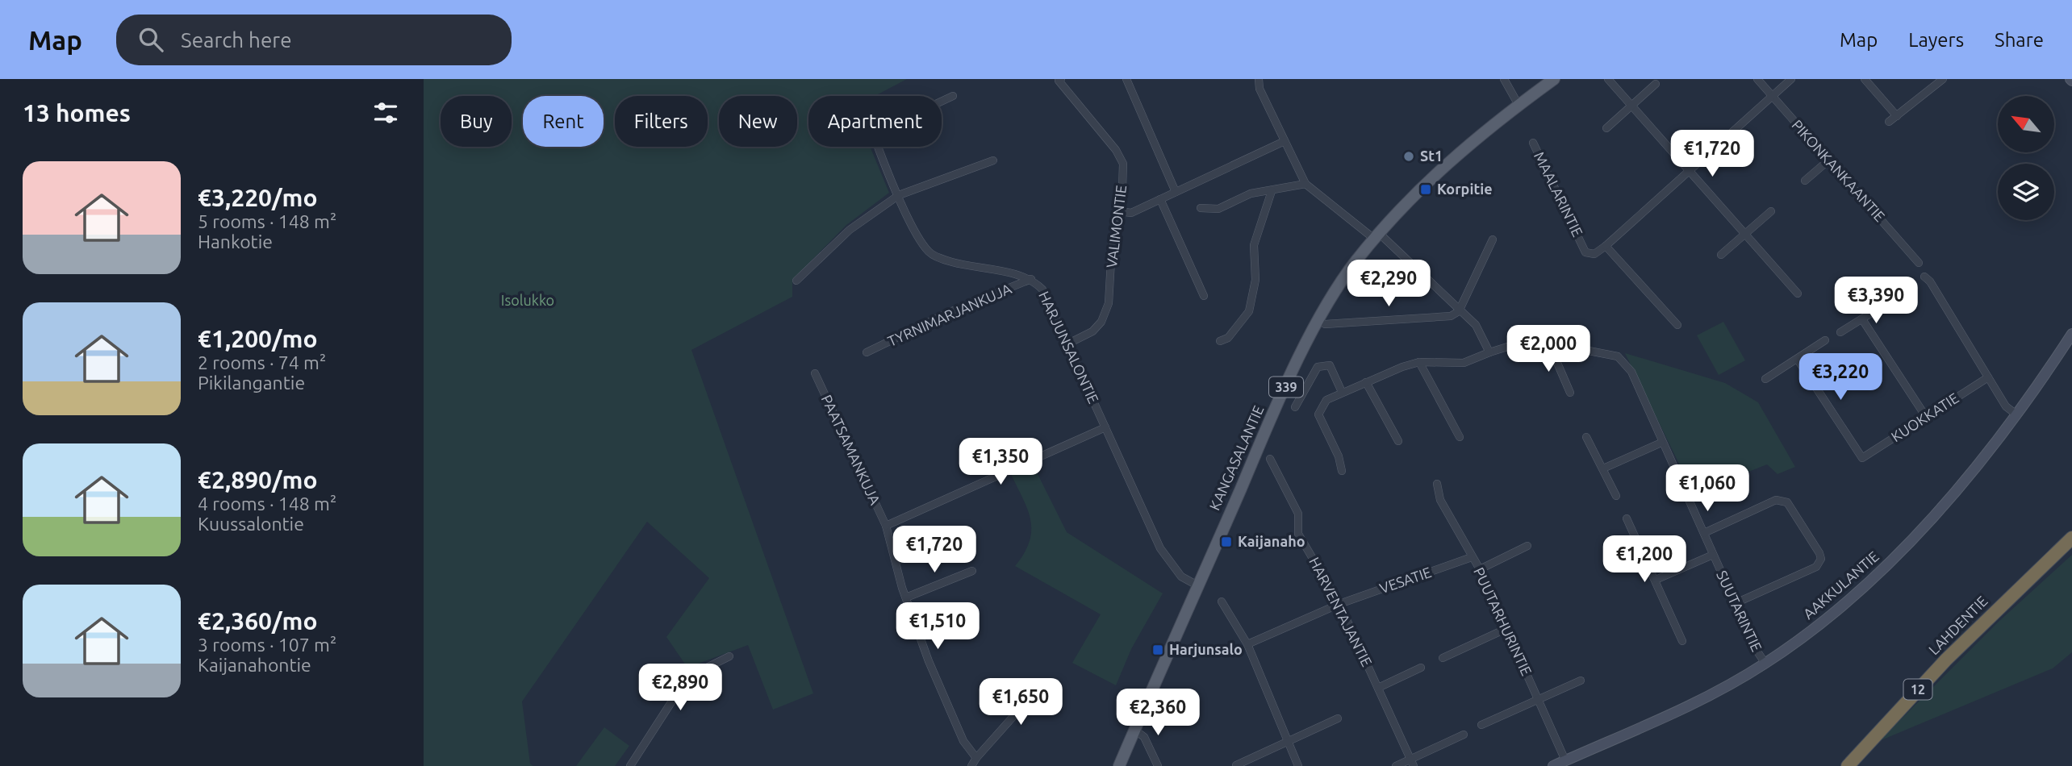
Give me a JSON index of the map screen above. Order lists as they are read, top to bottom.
{
  "streets": {
    "highway": ["LAHDENTIE", "12"],
    "main road": ["339", "KANGASALANTIE"],
    "street": [
      "PIKONKANKAANTIE",
      "MAALARINTIE",
      "VALIMONTIE",
      "TYRNIMARJANKUJA",
      "HARJUNSALONTIE",
      "KUOKKATIE",
      "PAATSAMANKUJA",
      "VESATIE",
      "AAKKULANTIE",
      "SUUTARINTIE",
      "HARVENTAJANTIE",
      "PUUTARHURINTIE"
    ]
  },
  "crossings": [
    ["VALIMONTIE", "HARJUNSALONTIE"],
    ["TYRNIMARJANKUJA", "HARJUNSALONTIE"],
    ["HARJUNSALONTIE", "KANGASALANTIE"],
    ["VESATIE", "HARVENTAJANTIE"],
    ["VESATIE", "PUUTARHURINTIE"],
    ["AAKKULANTIE", "SUUTARINTIE"],
    ["AAKKULANTIE", "PUUTARHURINTIE"]
  ],
  "parks": ["Isolukko"],
  "places": {
    "other": ["St1"],
    "transit": ["Korpitie", "Kaijanaho", "Harjunsalo"]
  },
  "north": "top left",
  "page": {
    "header": "Map",
    "search": "Search here",
    "nav": ["Map", "Layers", "Share"],
    "heading": "13 homes",
    "chip": [
      "Buy",
      "Rent",
      "Filters",
      "New",
      "Apartment"
    ],
    "price": [
      "€1,720",
      "€2,290",
      "€3,390",
      "€2,000",
      "€3,220",
      "€1,350",
      "€1,060",
      "€1,720",
      "€1,200",
      "€1,510",
      "€2,890",
      "€1,650",
      "€2,360"
    ],
    "list": [
      {
        "name": "€3,220/mo",
        "note": "5 rooms · 148 m² · Hankotie"
      },
      {
        "name": "€1,200/mo",
        "note": "2 rooms · 74 m² · Pikilangantie"
      },
      {
        "name": "€2,890/mo",
        "note": "4 rooms · 148 m² · Kuussalontie"
      },
      {
        "name": "€2,360/mo",
        "note": "3 rooms · 107 m² · Kaijanahontie"
      }
    ]
  }
}
